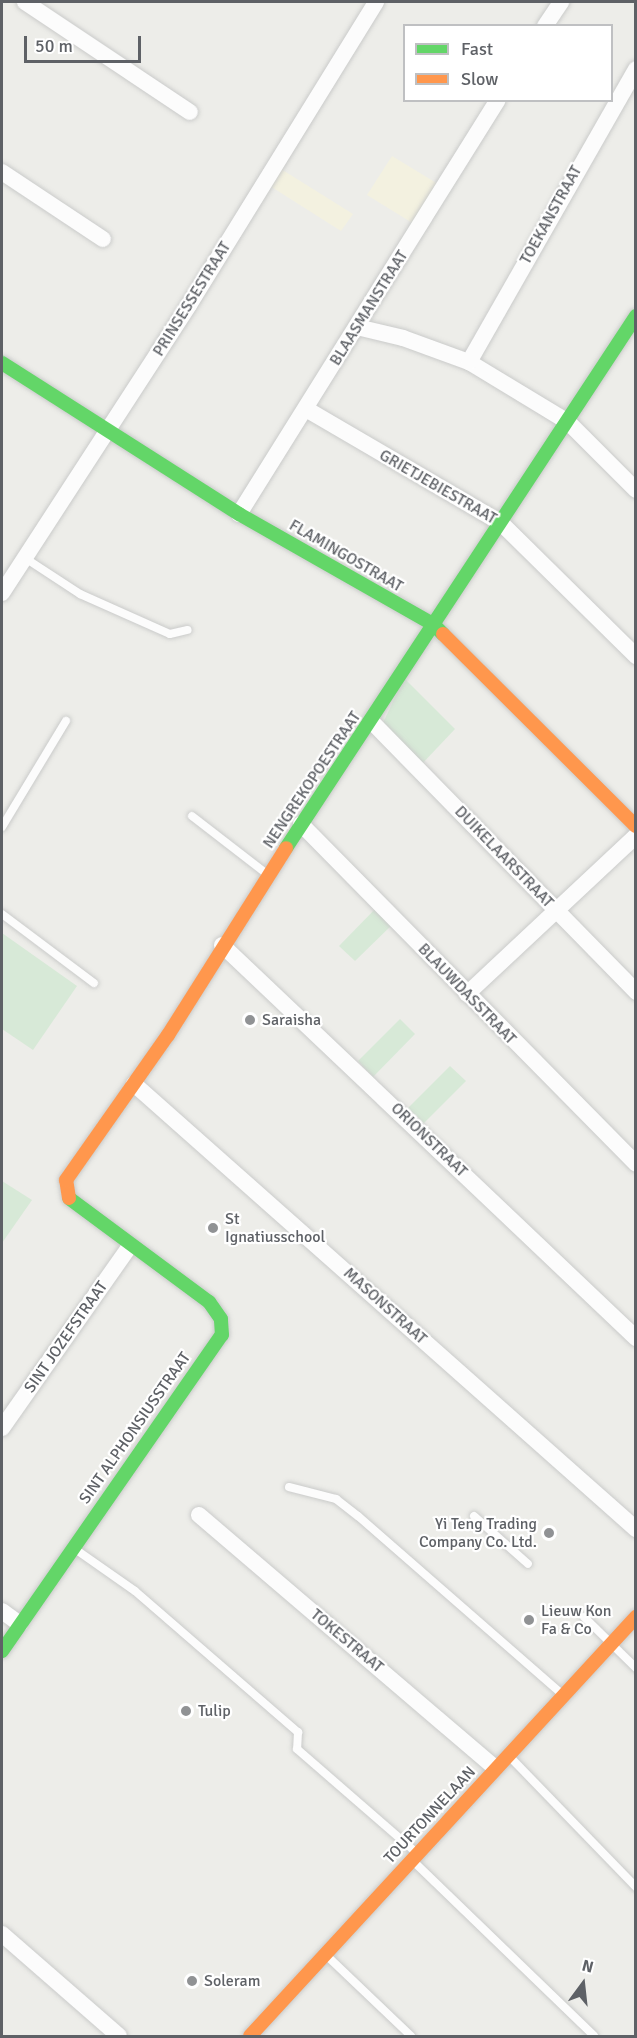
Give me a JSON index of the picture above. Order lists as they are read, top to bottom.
{
  "streets": {
    "street": [
      "TOEKANSTRAAT",
      "PRINSESSESTRAAT",
      "BLAASMANSTRAAT",
      "GRIETJEBIESTRAAT",
      "FLAMINGOSTRAAT",
      "NENGREKOPOESTRAAT",
      "DUIKELAARSTRAAT",
      "BLAUWDASSTRAAT",
      "ORIONSTRAAT",
      "MASONSTRAAT",
      "SINT JOZEFSTRAAT",
      "SINT ALPHONSIUSSTRAAT",
      "TOKESTRAAT",
      "TOURTONNELAAN"
    ]
  },
  "crossings": [
    ["PRINSESSESTRAAT", "FLAMINGOSTRAAT"],
    ["BLAASMANSTRAAT", "GRIETJEBIESTRAAT"],
    ["BLAASMANSTRAAT", "FLAMINGOSTRAAT"],
    ["GRIETJEBIESTRAAT", "NENGREKOPOESTRAAT"],
    ["FLAMINGOSTRAAT", "NENGREKOPOESTRAAT"],
    ["NENGREKOPOESTRAAT", "DUIKELAARSTRAAT"],
    ["NENGREKOPOESTRAAT", "BLAUWDASSTRAAT"],
    ["NENGREKOPOESTRAAT", "ORIONSTRAAT"],
    ["NENGREKOPOESTRAAT", "MASONSTRAAT"],
    ["NENGREKOPOESTRAAT", "SINT JOZEFSTRAAT"],
    ["NENGREKOPOESTRAAT", "SINT ALPHONSIUSSTRAAT"],
    ["SINT JOZEFSTRAAT", "SINT ALPHONSIUSSTRAAT"],
    ["TOKESTRAAT", "TOURTONNELAAN"]
  ],
  "places": [
    "Saraisha",
    "St Ignatiusschool",
    "Yi Teng Trading Company Co. Ltd.",
    "Lieuw Kon Fa & Co",
    "Tulip",
    "Soleram"
  ],
  "legend": ["Fast", "Slow"],
  "scale_bar": "50 m",
  "north": "top"
}
